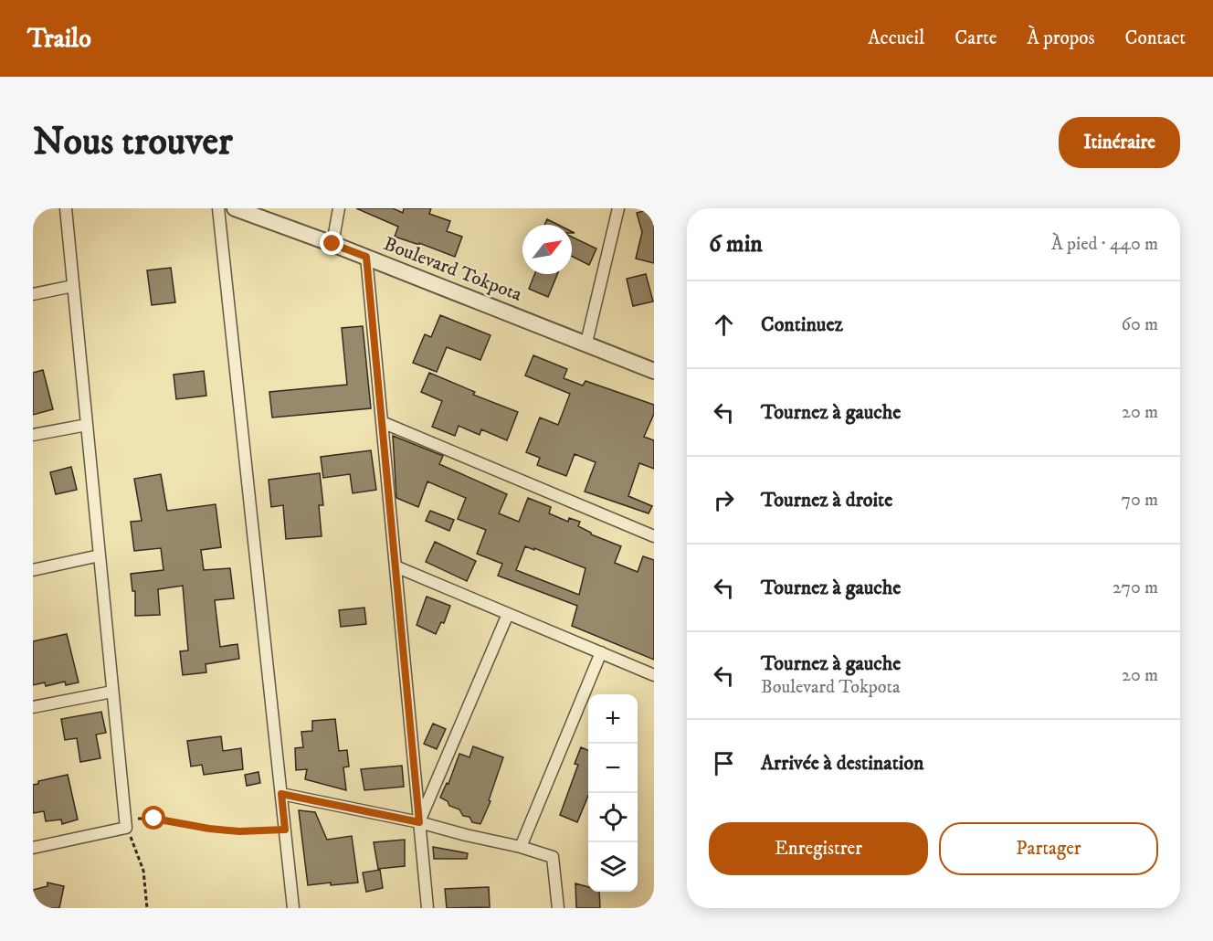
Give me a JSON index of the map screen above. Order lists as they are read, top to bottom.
{
  "streets": {
    "street": ["Boulevard Tokpota"]
  },
  "north": "top right",
  "page": {
    "header": "Trailo",
    "nav": [
      "Accueil",
      "Carte",
      "À propos",
      "Contact"
    ],
    "buttons": [
      "Itinéraire",
      ["Enregistrer", "Partager"]
    ],
    "title": "Nous trouver",
    "heading": ["6 min", "À pied · 440 m"],
    "list": [
      ["Continuez", "60 m"],
      ["Tournez à gauche", "20 m"],
      ["Tournez à droite", "70 m"],
      ["Tournez à gauche", "270 m"],
      ["Tournez à gauche", "Boulevard Tokpota", "20 m"],
      "Arrivée à destination"
    ],
    "map_buttons": ["+", "−"]
  }
}
